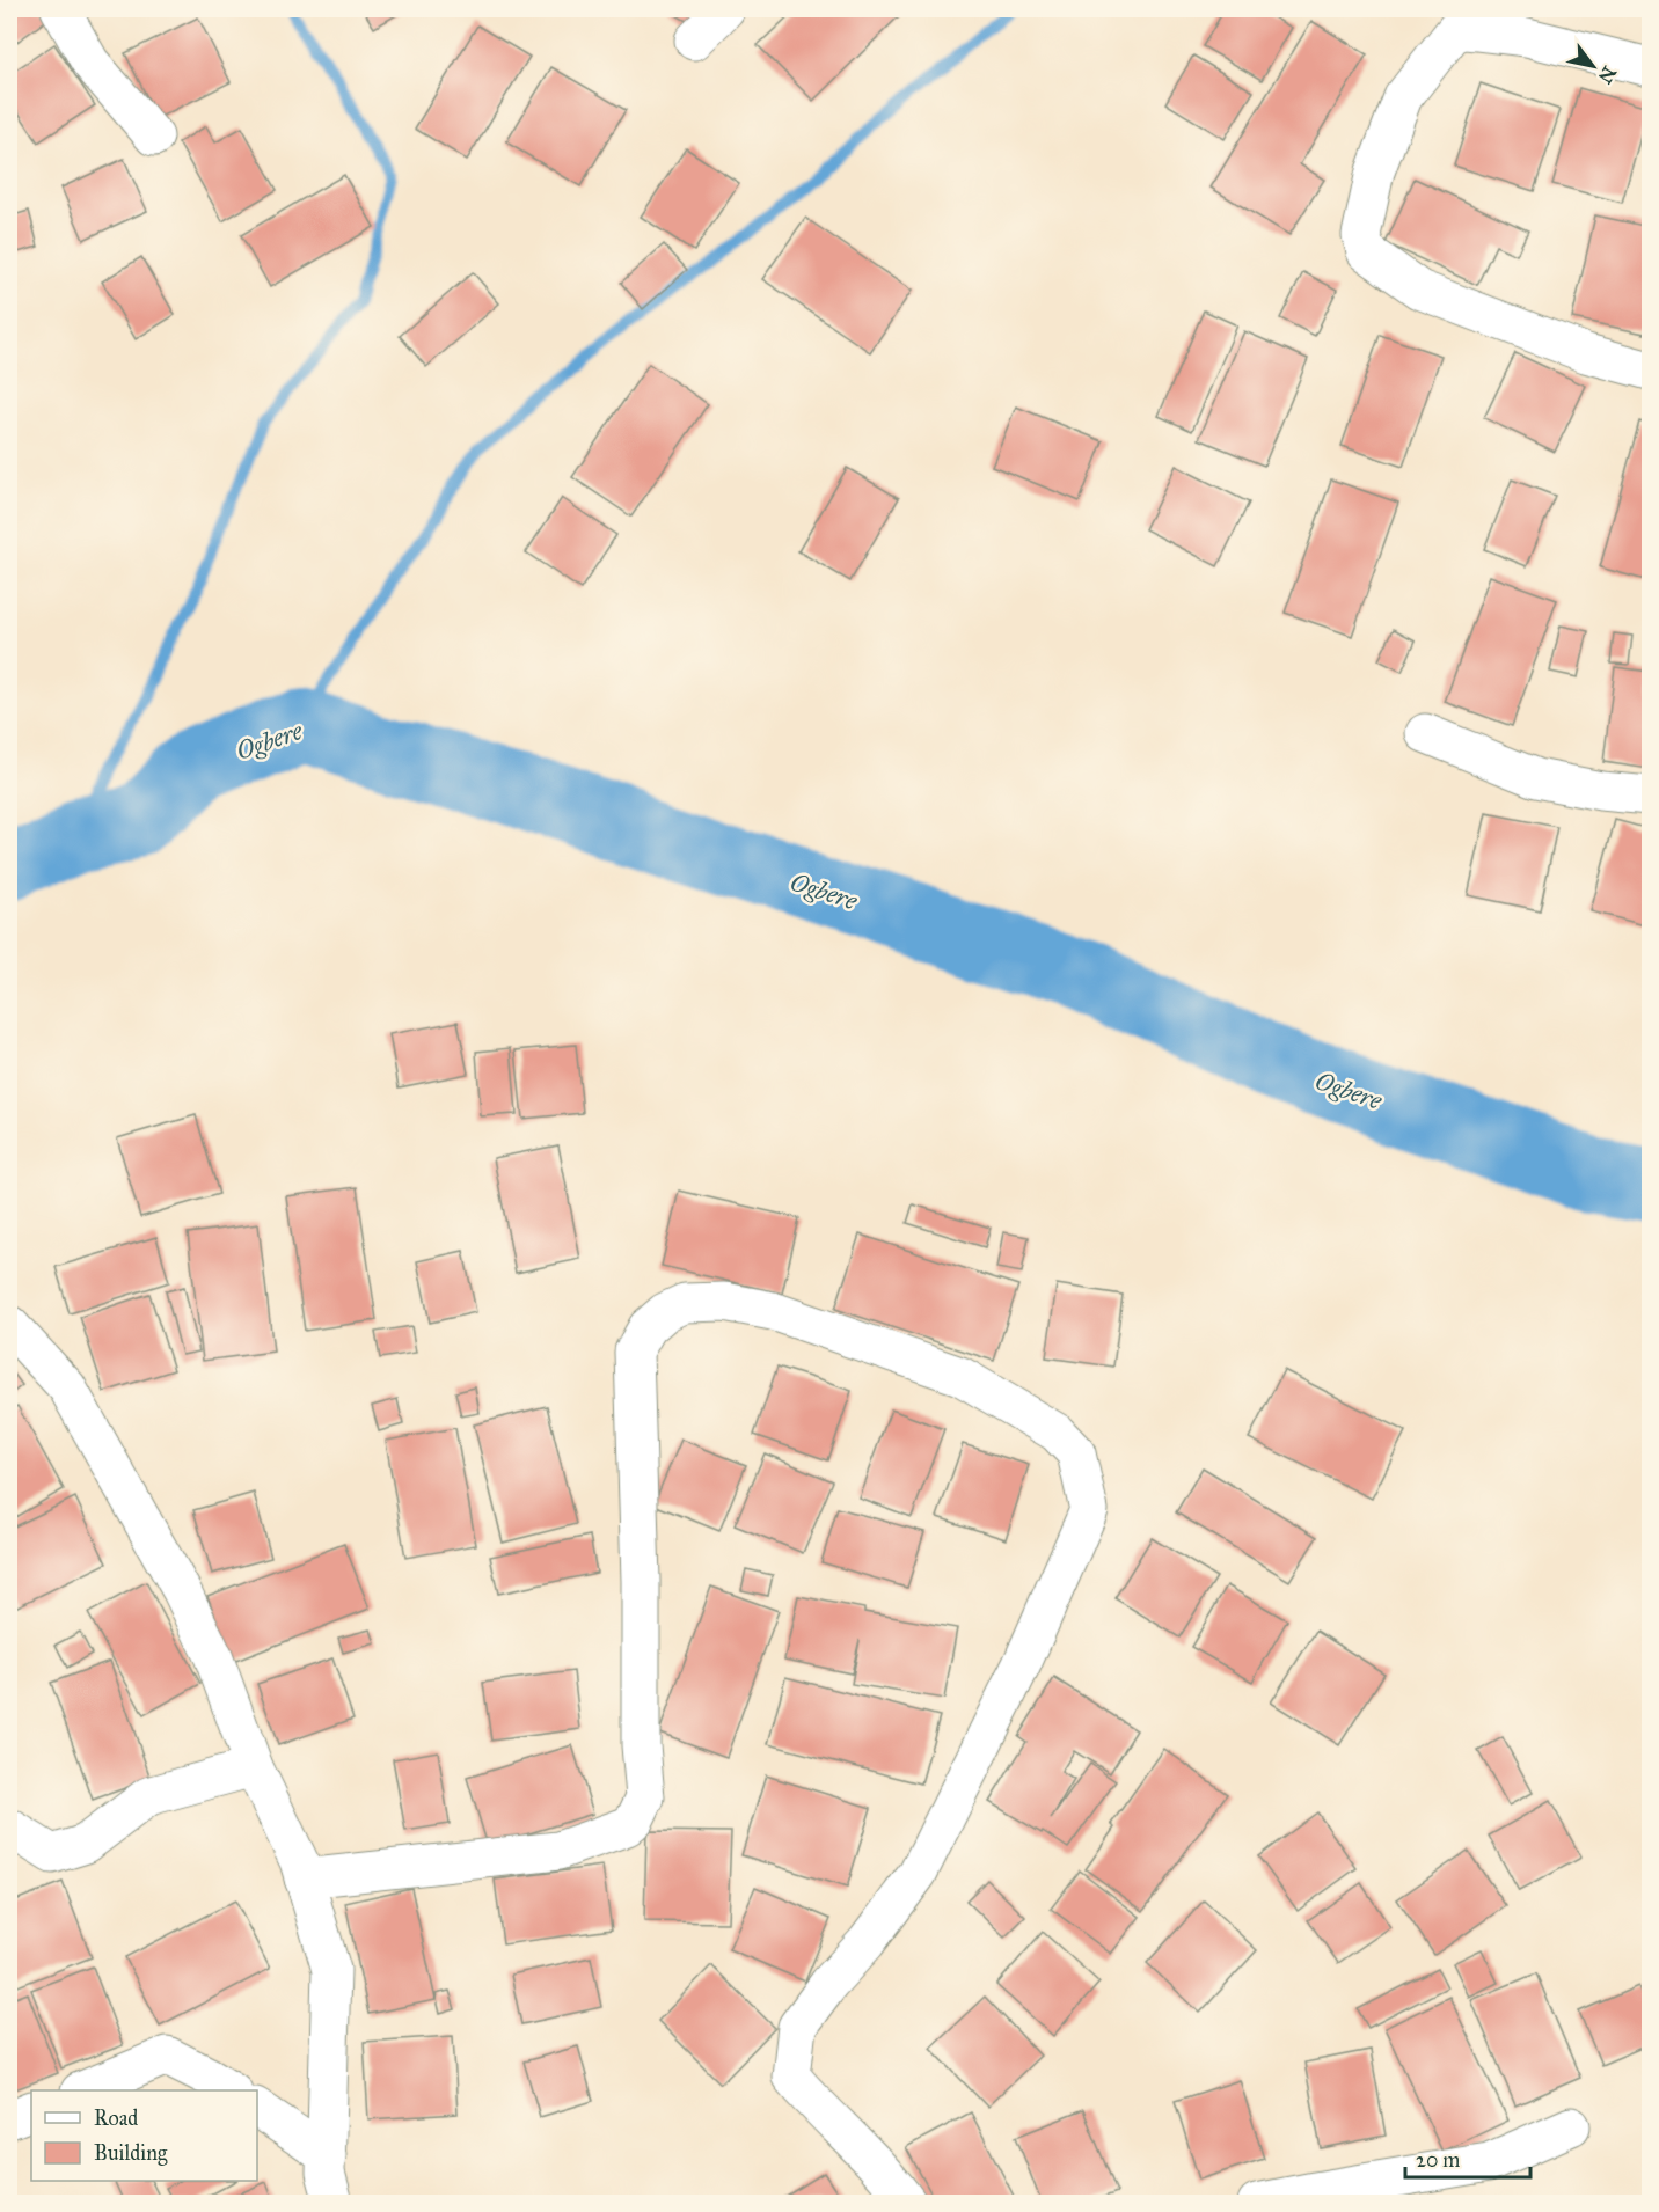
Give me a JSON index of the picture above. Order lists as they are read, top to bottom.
{
  "water": ["Ogbere"],
  "legend": ["Road", "Building"],
  "scale_bar": "20 m",
  "north": "bottom right"
}
